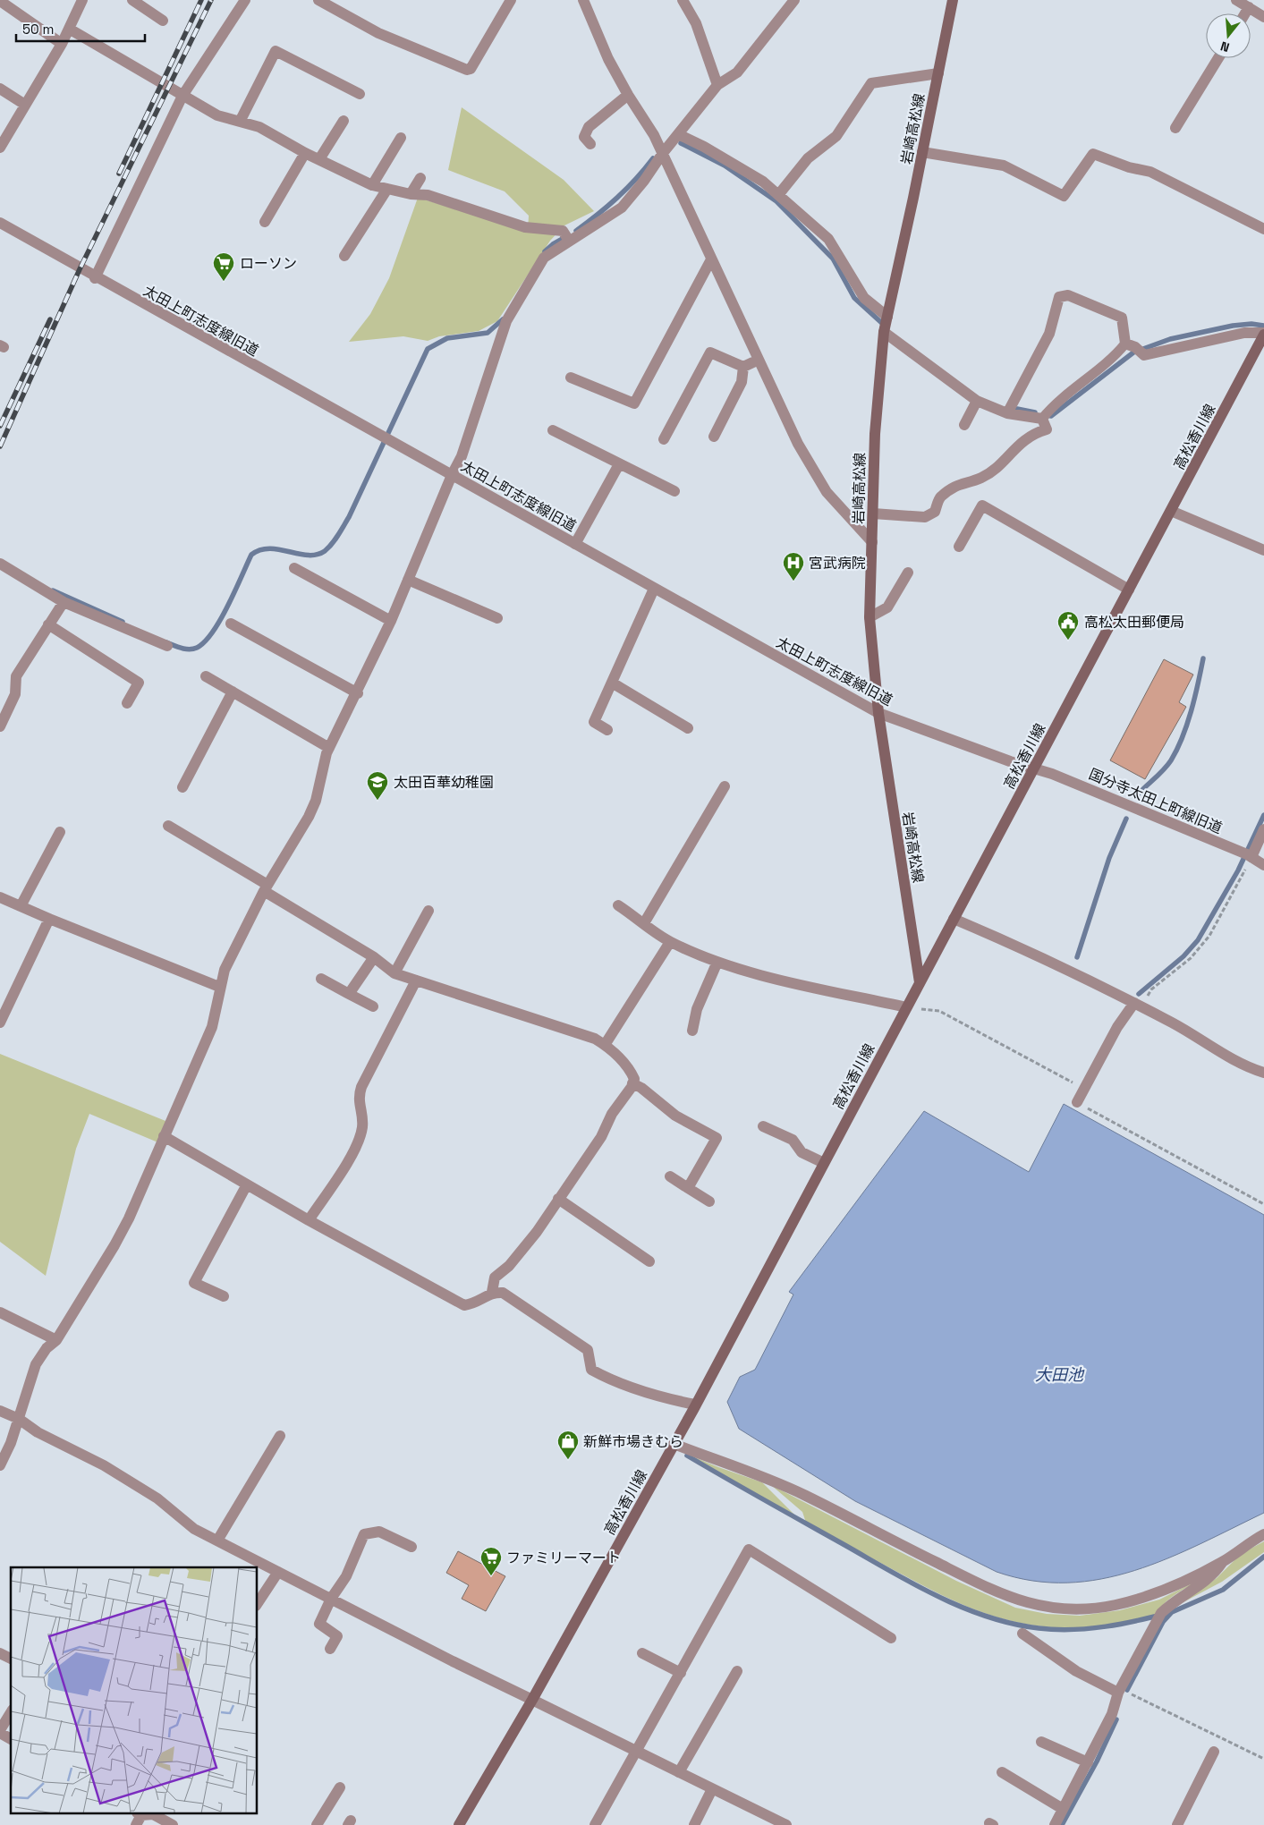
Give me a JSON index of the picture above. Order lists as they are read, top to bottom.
{
  "streets": {
    "main road": ["岩崎高松線", "高松香川線"],
    "street": ["太田上町志度線旧道", "国分寺太田上町線旧道"]
  },
  "crossings": [
    ["岩崎高松線", "太田上町志度線旧道"],
    ["岩崎高松線", "高松香川線"],
    ["太田上町志度線旧道", "高松香川線"],
    ["太田上町志度線旧道", "国分寺太田上町線旧道"],
    ["高松香川線", "国分寺太田上町線旧道"]
  ],
  "water": ["大田池"],
  "places": {
    "supermarket": ["ローソン", "ファミリーマート"],
    "hospital": ["宮武病院"],
    "public building": ["高松太田郵便局"],
    "school or university": ["太田百華幼稚園"],
    "shop": ["新鮮市場きむら"]
  },
  "scale_bar": "50 m",
  "north": "bottom"
}
